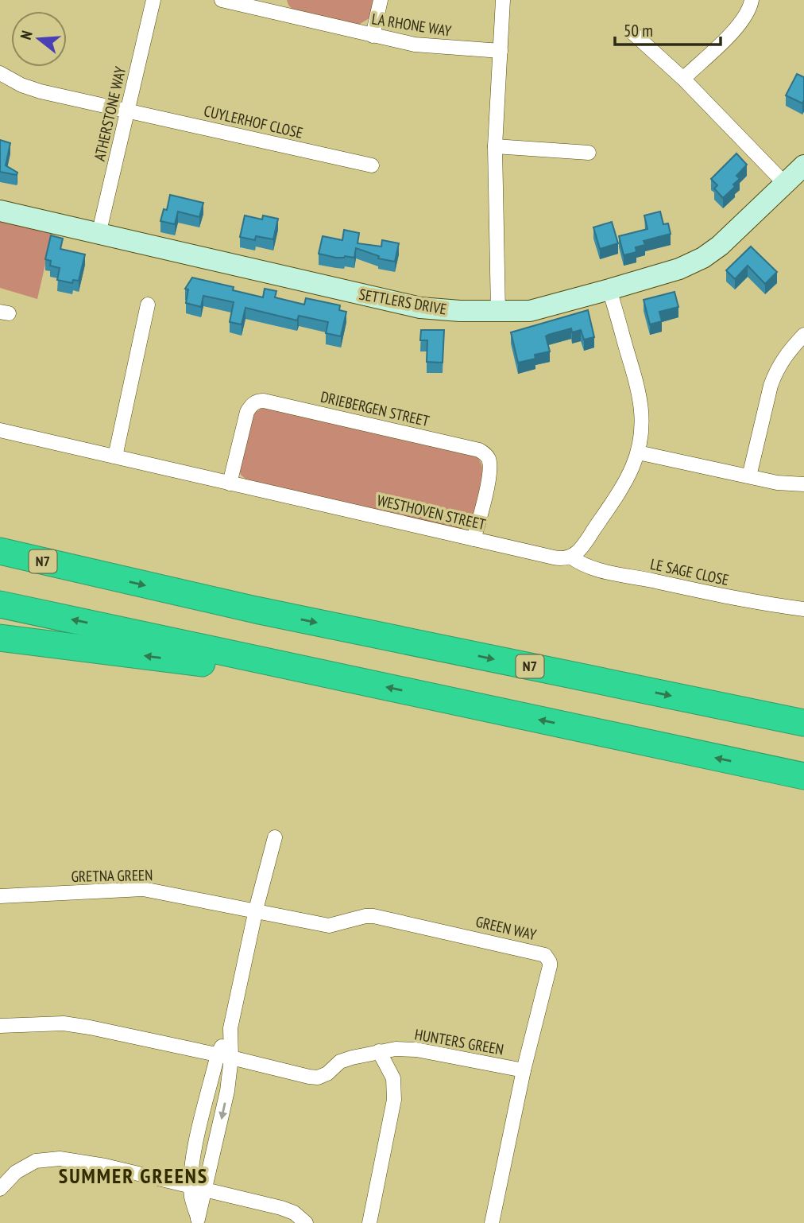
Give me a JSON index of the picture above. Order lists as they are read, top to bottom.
{
  "streets": {
    "highway": ["N7"],
    "street": [
      "LA RHONE WAY",
      "ATHERSTONE WAY",
      "CUYLERHOF CLOSE",
      "SETTLERS DRIVE",
      "DRIEBERGEN STREET",
      "WESTHOVEN STREET",
      "LE SAGE CLOSE",
      "GRETNA GREEN",
      "GREEN WAY",
      "HUNTERS GREEN"
    ]
  },
  "crossings": [
    ["ATHERSTONE WAY", "CUYLERHOF CLOSE"],
    ["ATHERSTONE WAY", "SETTLERS DRIVE"],
    ["DRIEBERGEN STREET", "WESTHOVEN STREET"],
    ["WESTHOVEN STREET", "LE SAGE CLOSE"],
    ["GRETNA GREEN", "GREEN WAY"],
    ["GREEN WAY", "HUNTERS GREEN"]
  ],
  "districts": ["SUMMER GREENS"],
  "scale_bar": "50 m",
  "north": "left"
}
